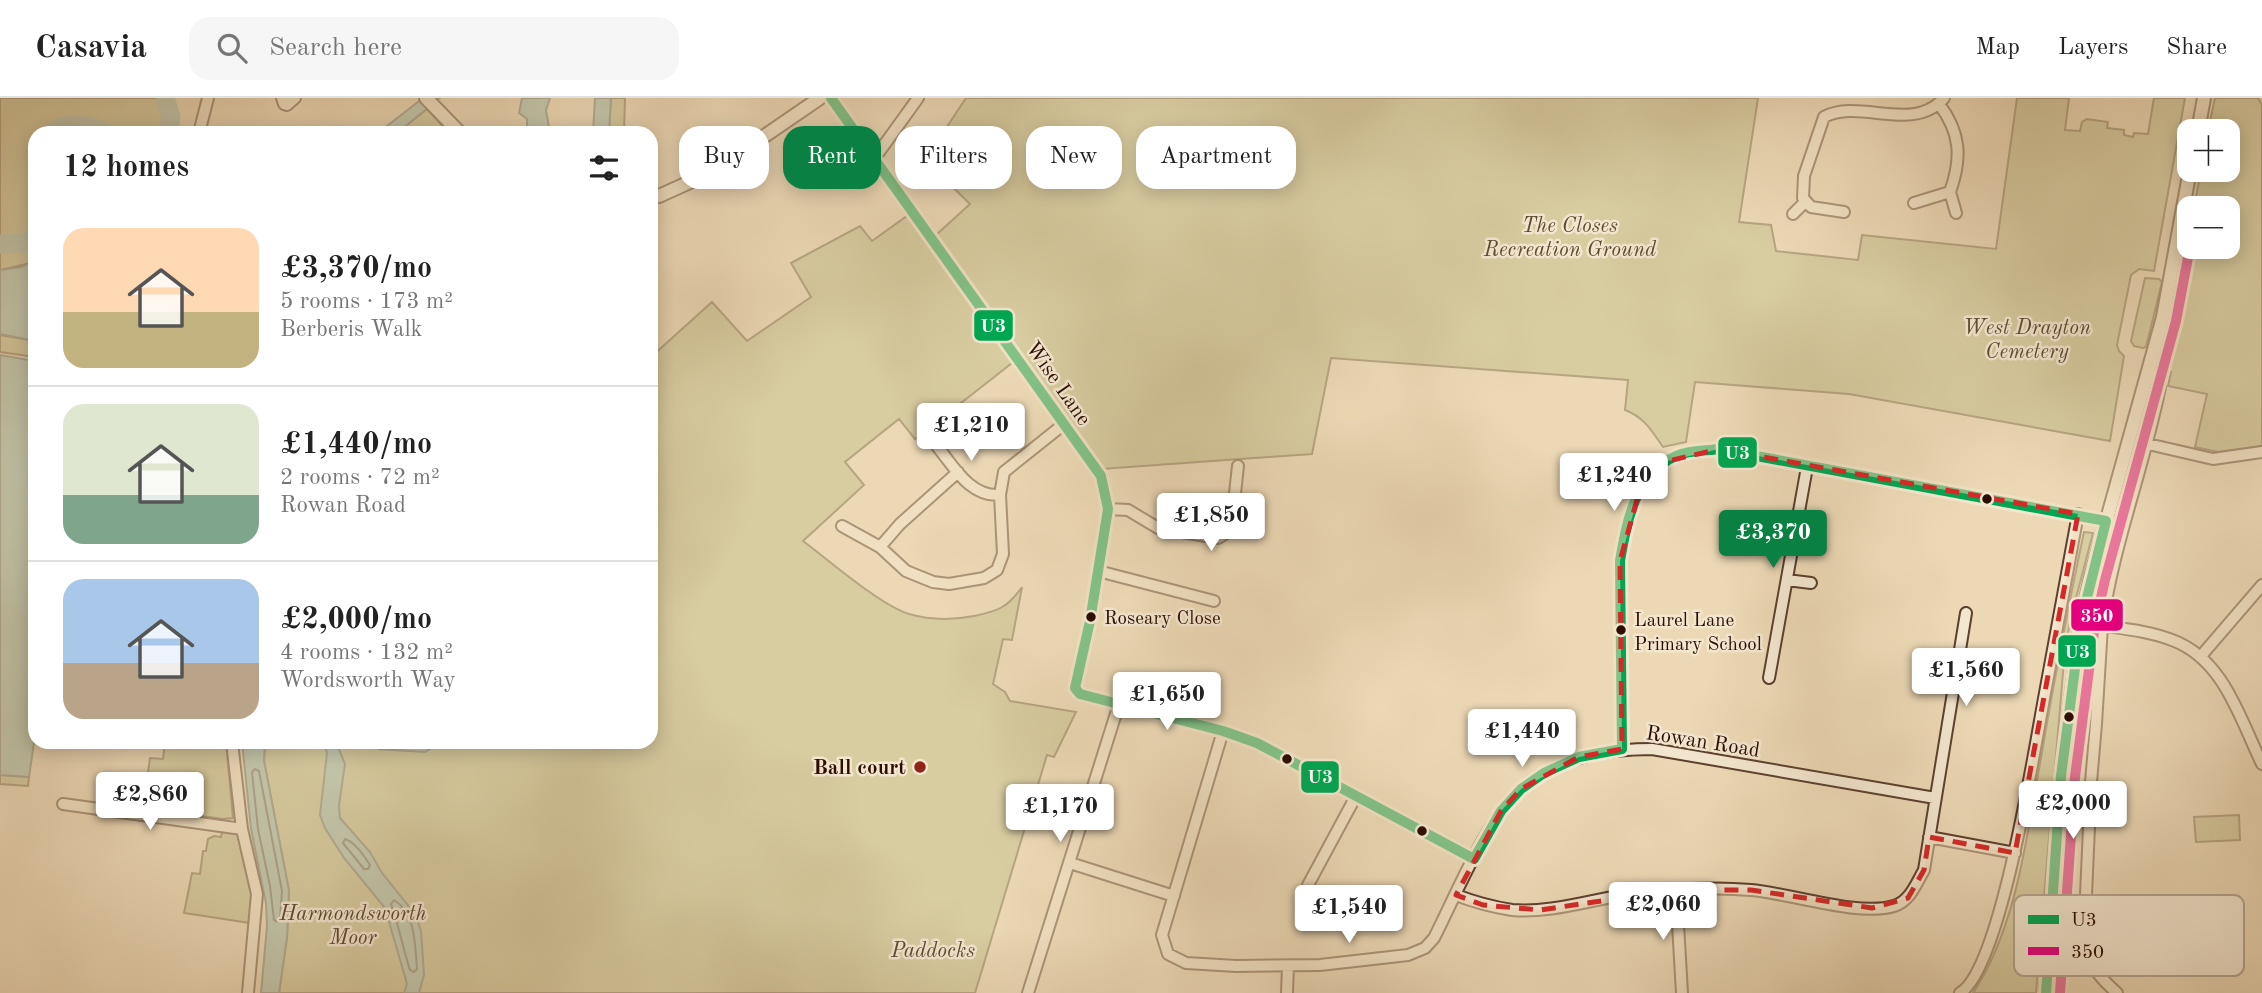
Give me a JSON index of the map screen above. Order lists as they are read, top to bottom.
{
  "streets": {
    "street": ["Wise Lane", "Rowan Road"]
  },
  "parks": [
    "The Closes Recreation Ground",
    "West Drayton Cemetery",
    "Harmondsworth Moor",
    "Paddocks"
  ],
  "places": ["Roseary Close", "Laurel Lane Primary School", "Ball court"],
  "lines": ["transit line U3", "transit line 350"],
  "legend": ["U3", "350"],
  "page": {
    "header": "Casavia",
    "search": "Search here",
    "nav": ["Map", "Layers", "Share"],
    "map_buttons": ["+", "−"],
    "chip": [
      "Buy",
      "Rent",
      "Filters",
      "New",
      "Apartment"
    ],
    "heading": "12 homes",
    "list": [
      {
        "name": "£3,370/mo",
        "note": "5 rooms · 173 m² · Berberis Walk"
      },
      {
        "name": "£1,440/mo",
        "note": "2 rooms · 72 m² · Rowan Road"
      },
      {
        "name": "£2,000/mo",
        "note": "4 rooms · 132 m² · Wordsworth Way"
      }
    ],
    "price": [
      "£1,210",
      "£1,240",
      "£1,850",
      "£3,370",
      "£1,560",
      "£1,650",
      "£1,440",
      "£2,860",
      "£2,000",
      "£1,170",
      "£2,060",
      "£1,540"
    ]
  }
}
